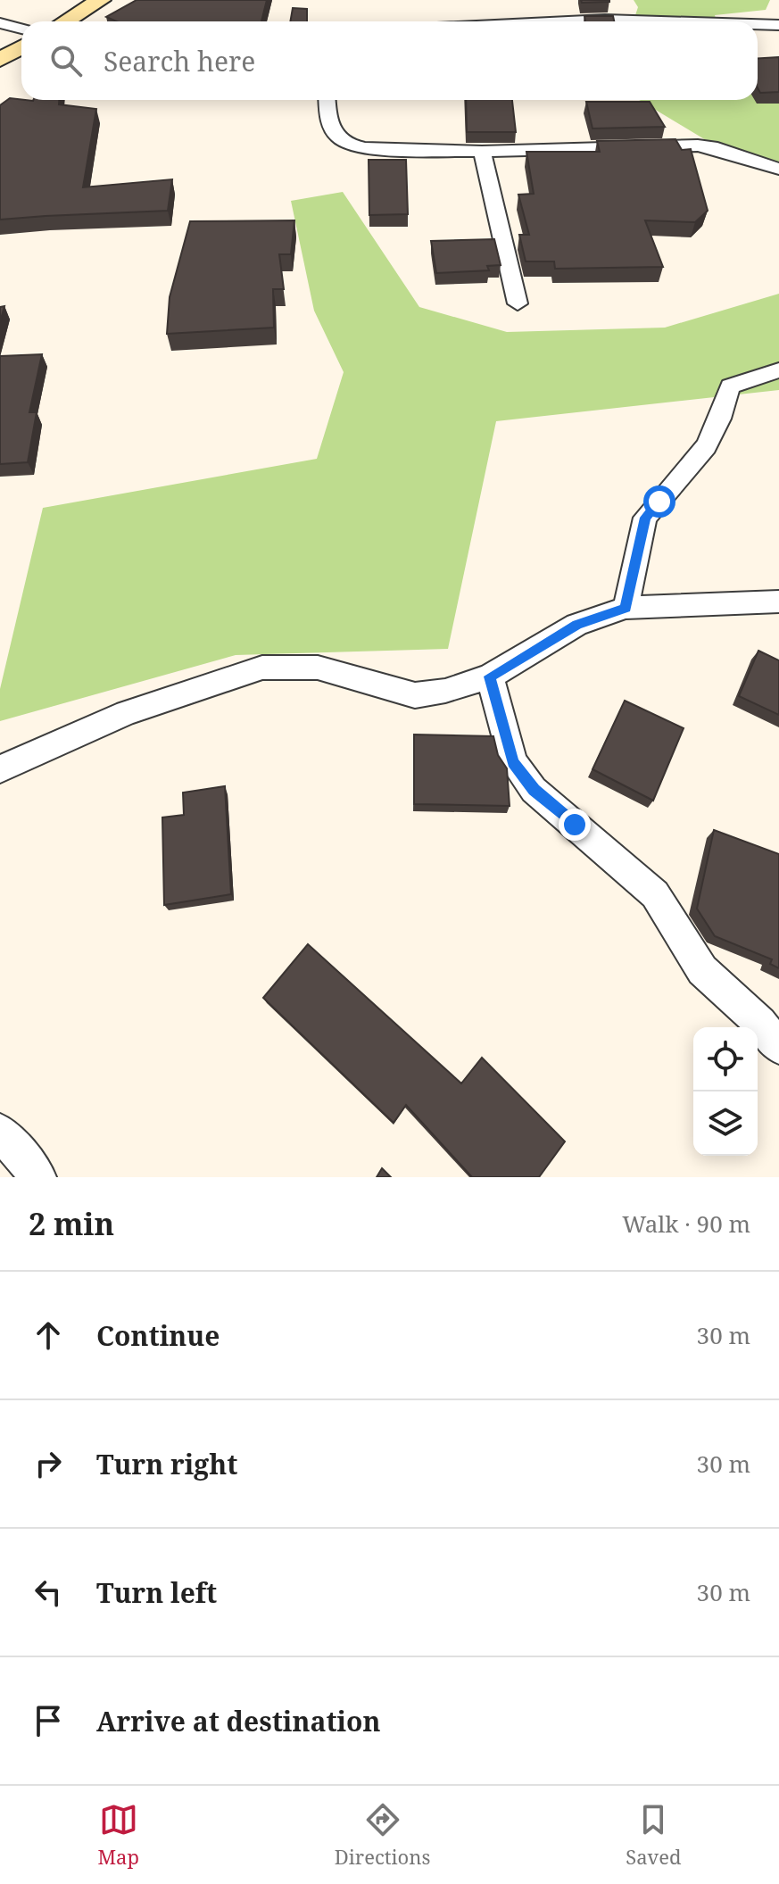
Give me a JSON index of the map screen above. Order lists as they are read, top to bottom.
{
  "page": {
    "search": "Search here",
    "heading": ["2 min", "Walk · 90 m"],
    "list": [
      ["Continue", "30 m"],
      ["Turn right", "30 m"],
      ["Turn left", "30 m"],
      "Arrive at destination"
    ],
    "nav": ["Map", "Directions", "Saved"]
  }
}
